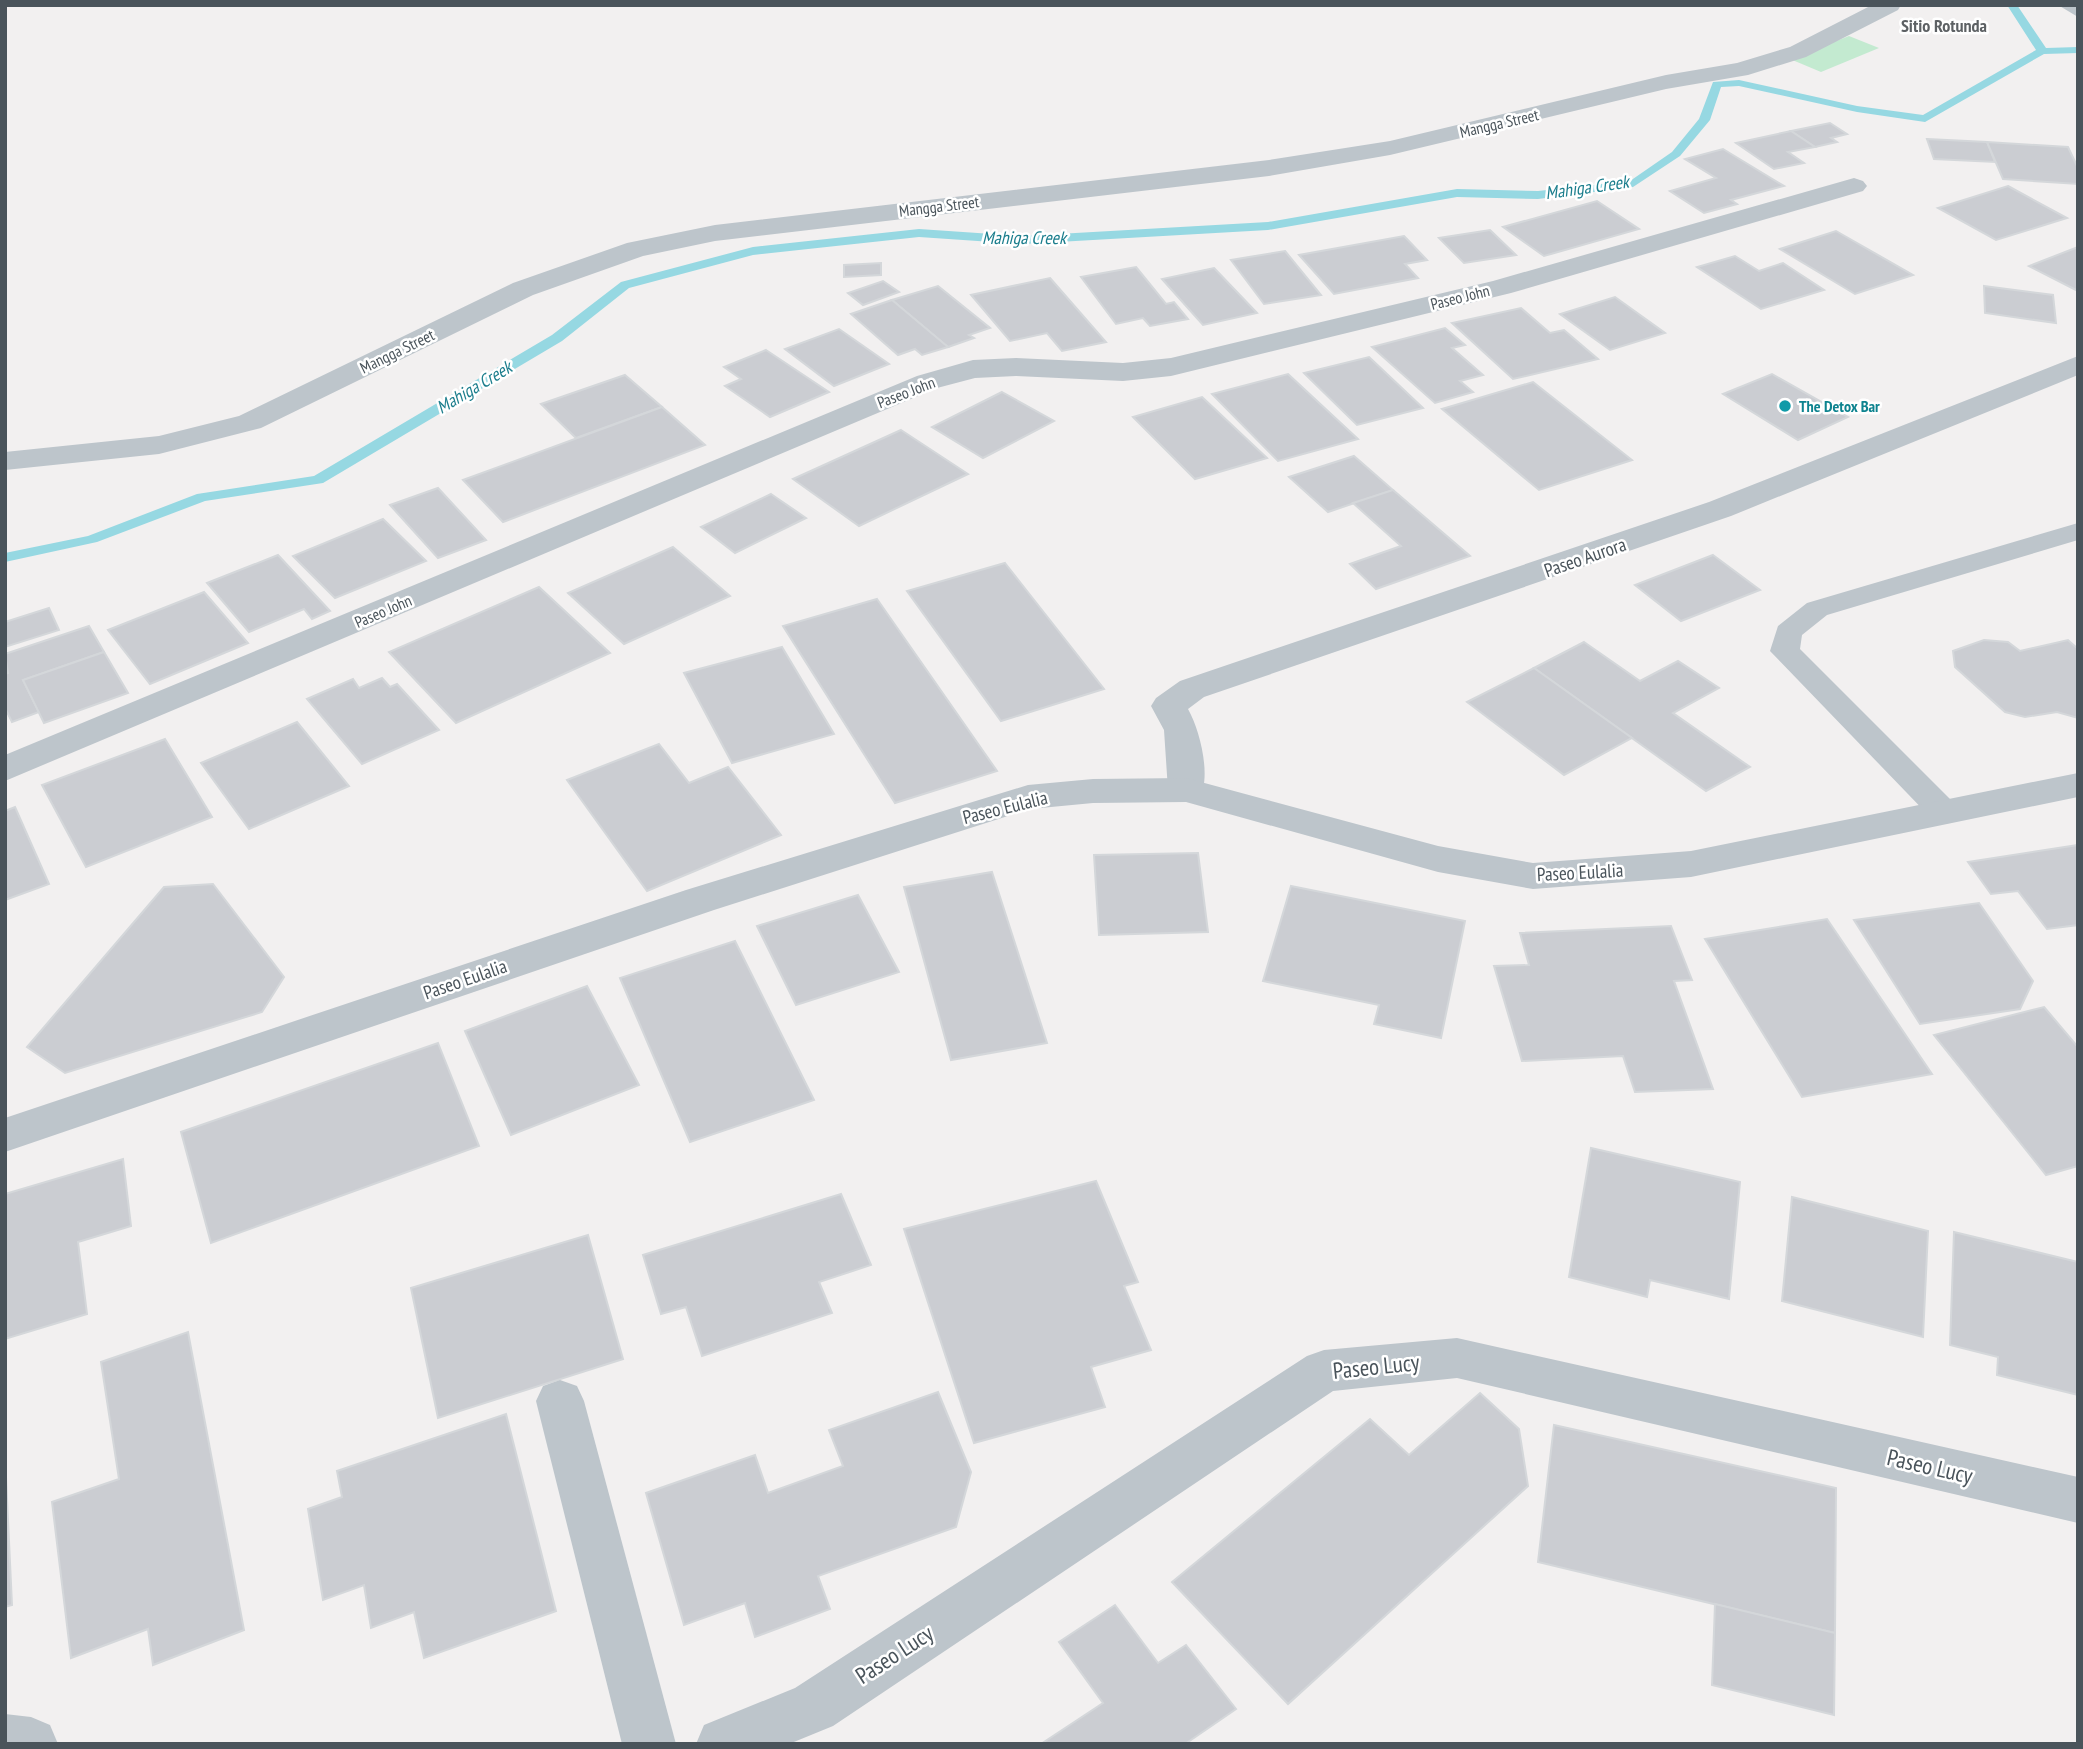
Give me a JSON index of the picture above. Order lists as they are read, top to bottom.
{
  "streets": {
    "street": [
      "Mangga Street",
      "Paseo John",
      "Paseo Aurora",
      "Paseo Eulalia",
      "Paseo Lucy"
    ]
  },
  "crossings": [
    ["Paseo Aurora", "Paseo Eulalia"]
  ],
  "districts": ["Sitio Rotunda"],
  "water": ["Mahiga Creek"],
  "places": ["The Detox Bar"]
}
